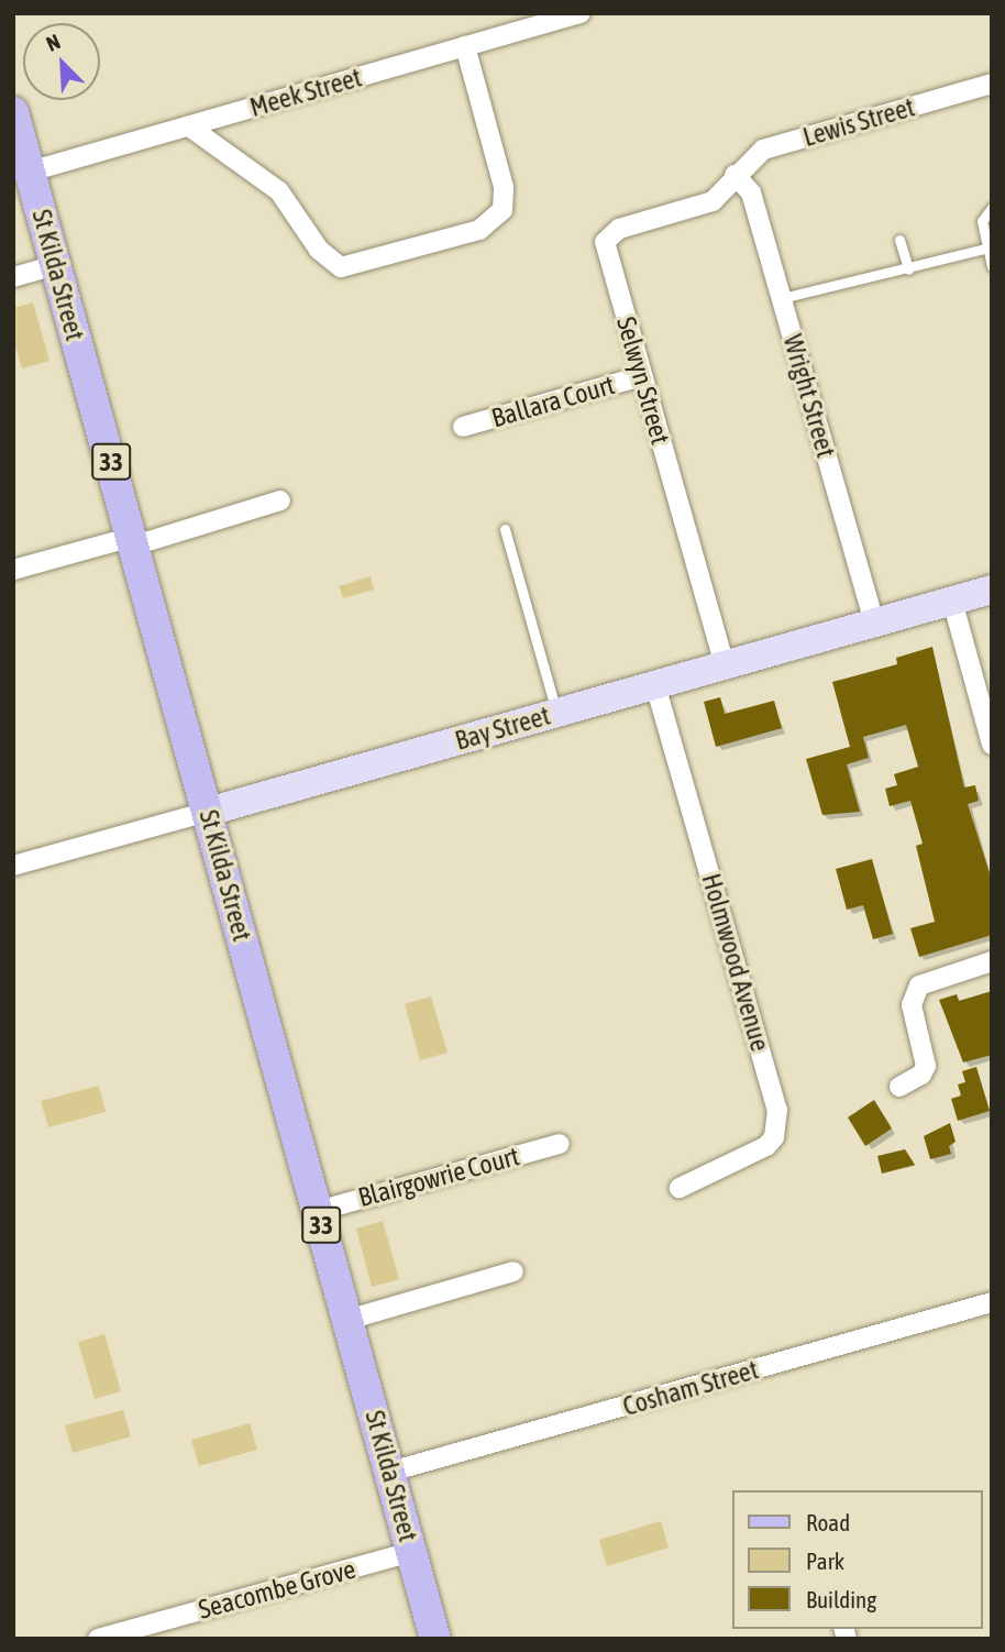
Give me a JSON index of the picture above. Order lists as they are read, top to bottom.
{
  "streets": {
    "main road": ["St Kilda Street", "33"],
    "street": [
      "Meek Street",
      "Lewis Street",
      "Selwyn Street",
      "Wright Street",
      "Ballara Court",
      "Bay Street",
      "Holmwood Avenue",
      "Blairgowrie Court",
      "Cosham Street",
      "Seacombe Grove"
    ]
  },
  "crossings": [
    ["Meek Street", "St Kilda Street"],
    ["Lewis Street", "Selwyn Street"],
    ["Lewis Street", "Wright Street"],
    ["St Kilda Street", "Bay Street"],
    ["St Kilda Street", "Blairgowrie Court"],
    ["St Kilda Street", "Cosham Street"],
    ["St Kilda Street", "Seacombe Grove"],
    ["Selwyn Street", "Wright Street"],
    ["Selwyn Street", "Ballara Court"],
    ["Selwyn Street", "Bay Street"],
    ["Wright Street", "Bay Street"],
    ["Bay Street", "Holmwood Avenue"]
  ],
  "legend": ["Road", "Park", "Building"],
  "north": "top left"
}
